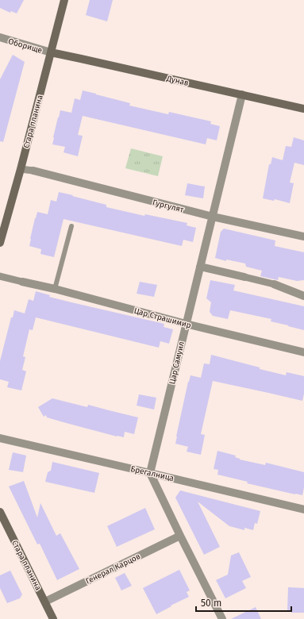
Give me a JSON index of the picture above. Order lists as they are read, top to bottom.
{
  "streets": {
    "main road": ["Дунав", "Стара планина"],
    "street": [
      "Оборище",
      "Гургулят",
      "Цар Страшимир",
      "Цар Самуил",
      "Брегалница",
      "Генерал Карцов"
    ]
  },
  "crossings": [
    ["Оборище", "Дунав"],
    ["Оборище", "Стара планина"],
    ["Дунав", "Стара планина"],
    ["Дунав", "Цар Самуил"],
    ["Стара планина", "Генерал Карцов"],
    ["Гургулят", "Цар Самуил"],
    ["Цар Страшимир", "Цар Самуил"],
    ["Цар Самуил", "Брегалница"]
  ],
  "scale_bar": "50 m"
}
